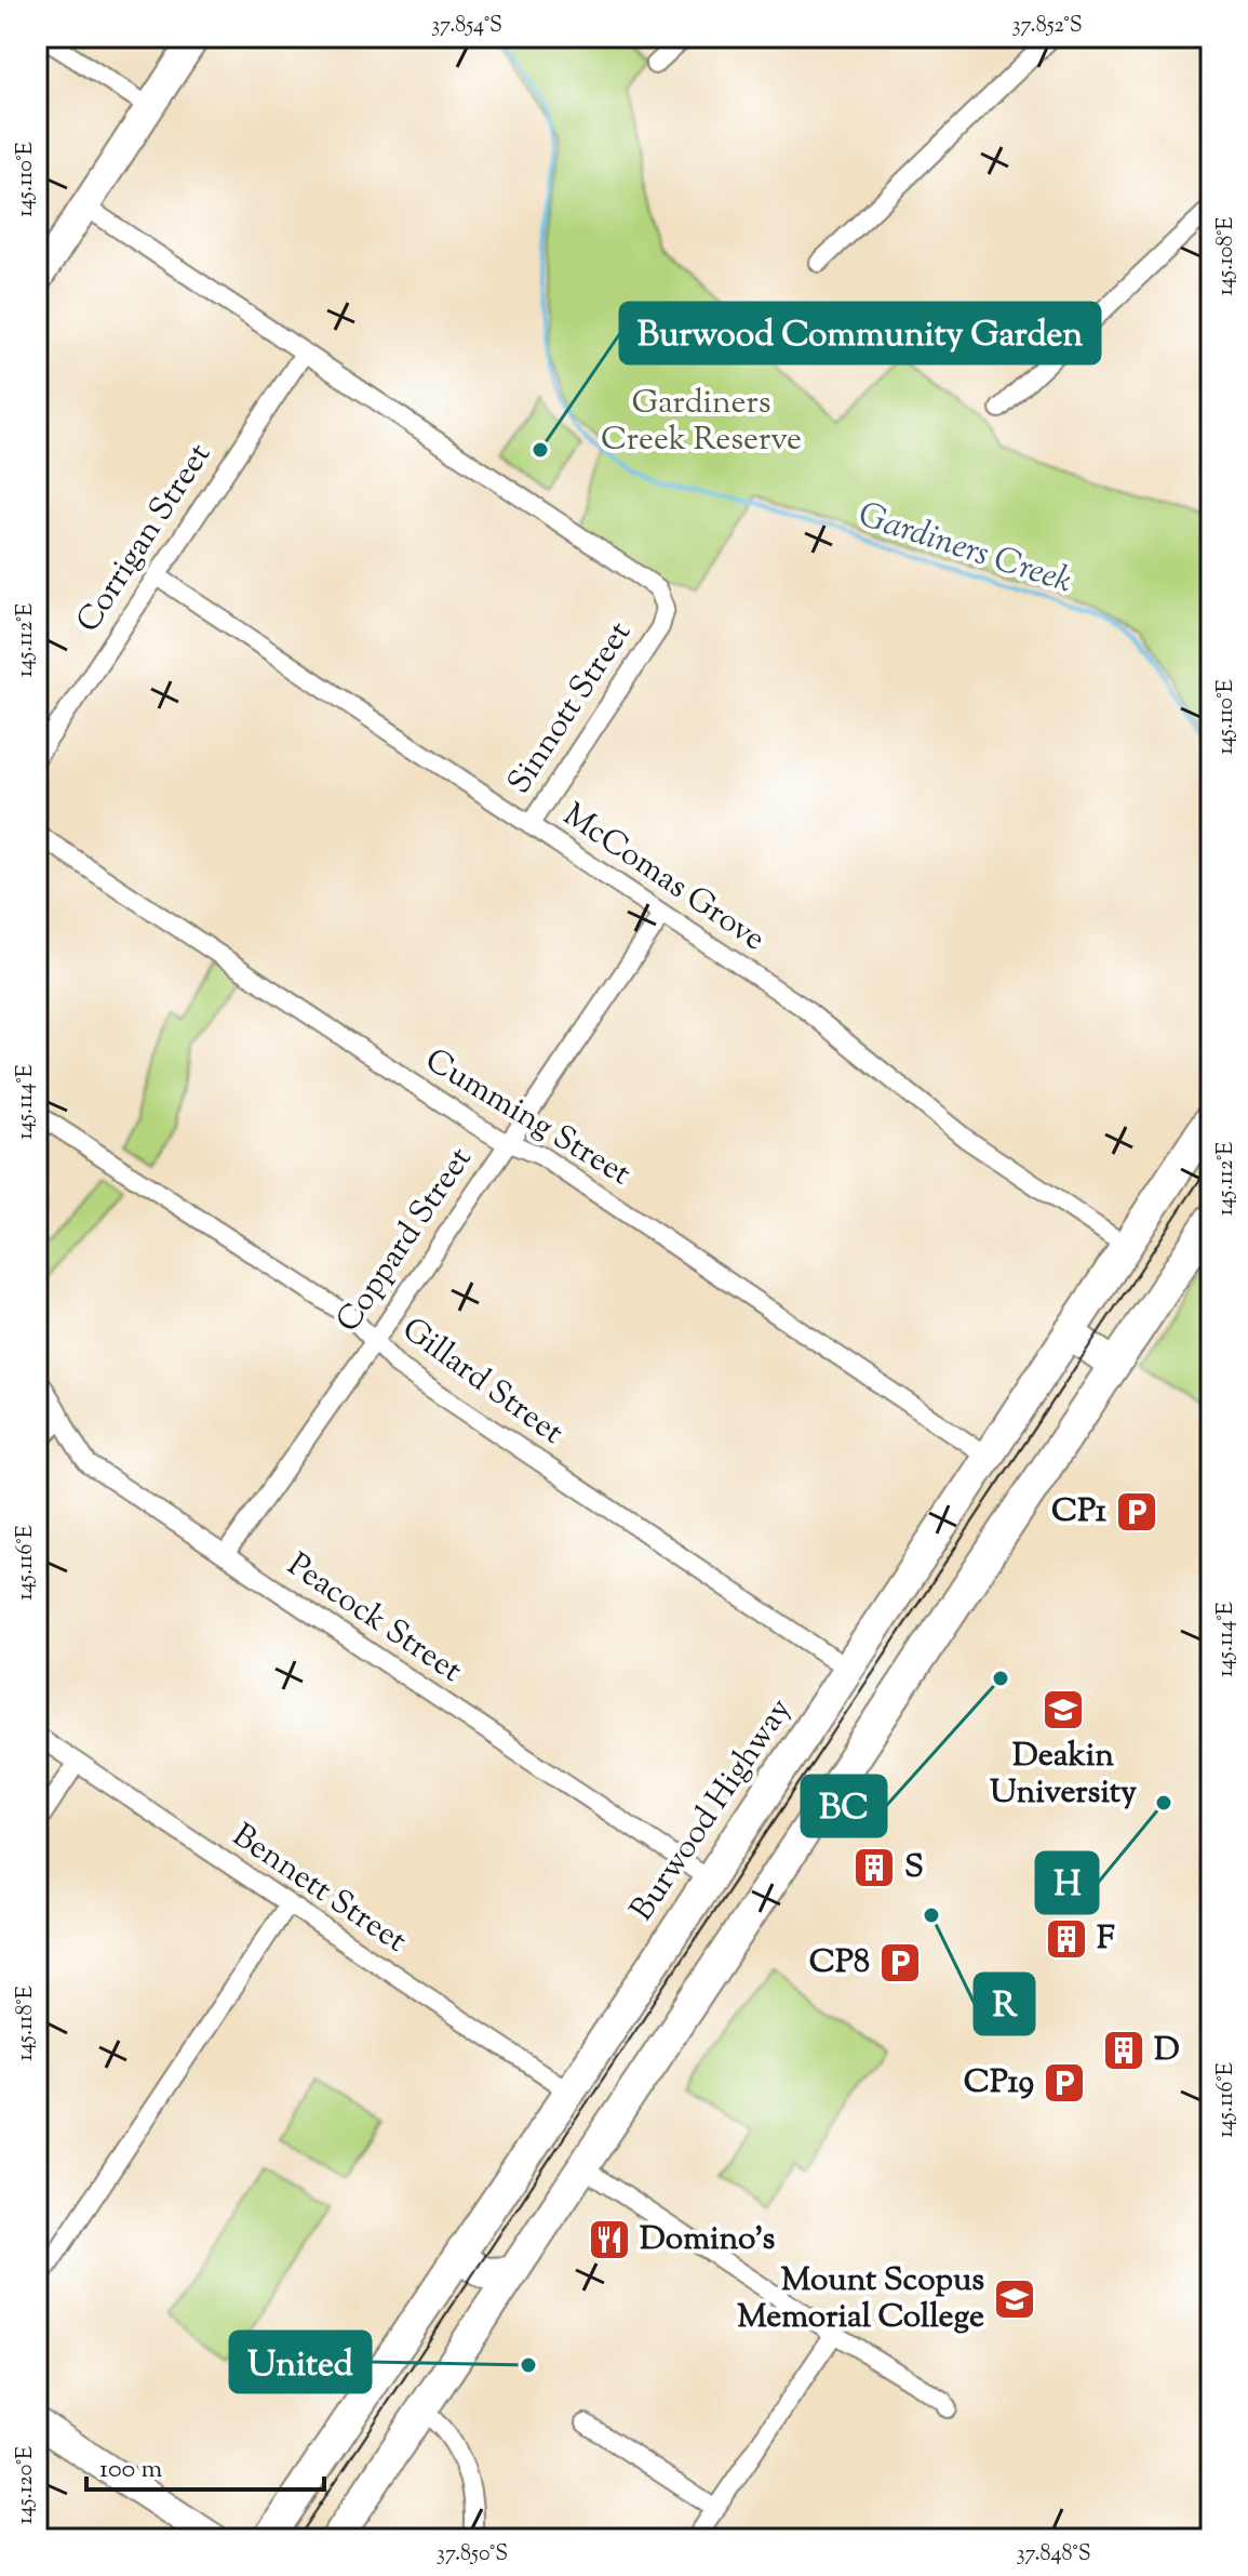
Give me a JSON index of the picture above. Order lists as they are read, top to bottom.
{
  "streets": {
    "highway": ["Burwood Highway"],
    "street": [
      "Corrigan Street",
      "Sinnott Street",
      "McComas Grove",
      "Cumming Street",
      "Coppard Street",
      "Gillard Street",
      "Peacock Street",
      "Bennett Street"
    ]
  },
  "crossings": [
    ["Corrigan Street", "Sinnott Street"],
    ["Corrigan Street", "McComas Grove"],
    ["Sinnott Street", "McComas Grove"],
    ["McComas Grove", "Coppard Street"],
    ["McComas Grove", "Burwood Highway"],
    ["Cumming Street", "Coppard Street"],
    ["Cumming Street", "Burwood Highway"],
    ["Coppard Street", "Gillard Street"],
    ["Coppard Street", "Peacock Street"],
    ["Gillard Street", "Burwood Highway"],
    ["Peacock Street", "Burwood Highway"],
    ["Burwood Highway", "Bennett Street"]
  ],
  "water": ["Gardiners Creek"],
  "parks": ["Gardiners Creek Reserve"],
  "places": {
    "other": [
      "Burwood Community Garden",
      "BC",
      "H",
      "R",
      "United"
    ],
    "parking": ["CP1", "CP8", "CP19"],
    "school or university": ["Deakin University", "Mount Scopus Memorial College"],
    "building": ["S", "F", "D"],
    "restaurant": ["Domino's"]
  },
  "scale_bar": "100 m",
  "coordinates": [
    "37.854°S",
    "37.852°S",
    "145.110°E",
    "145.108°E",
    "145.112°E",
    "145.114°E",
    "145.116°E",
    "145.118°E",
    "145.120°E",
    "37.850°S",
    "37.848°S"
  ]
}
